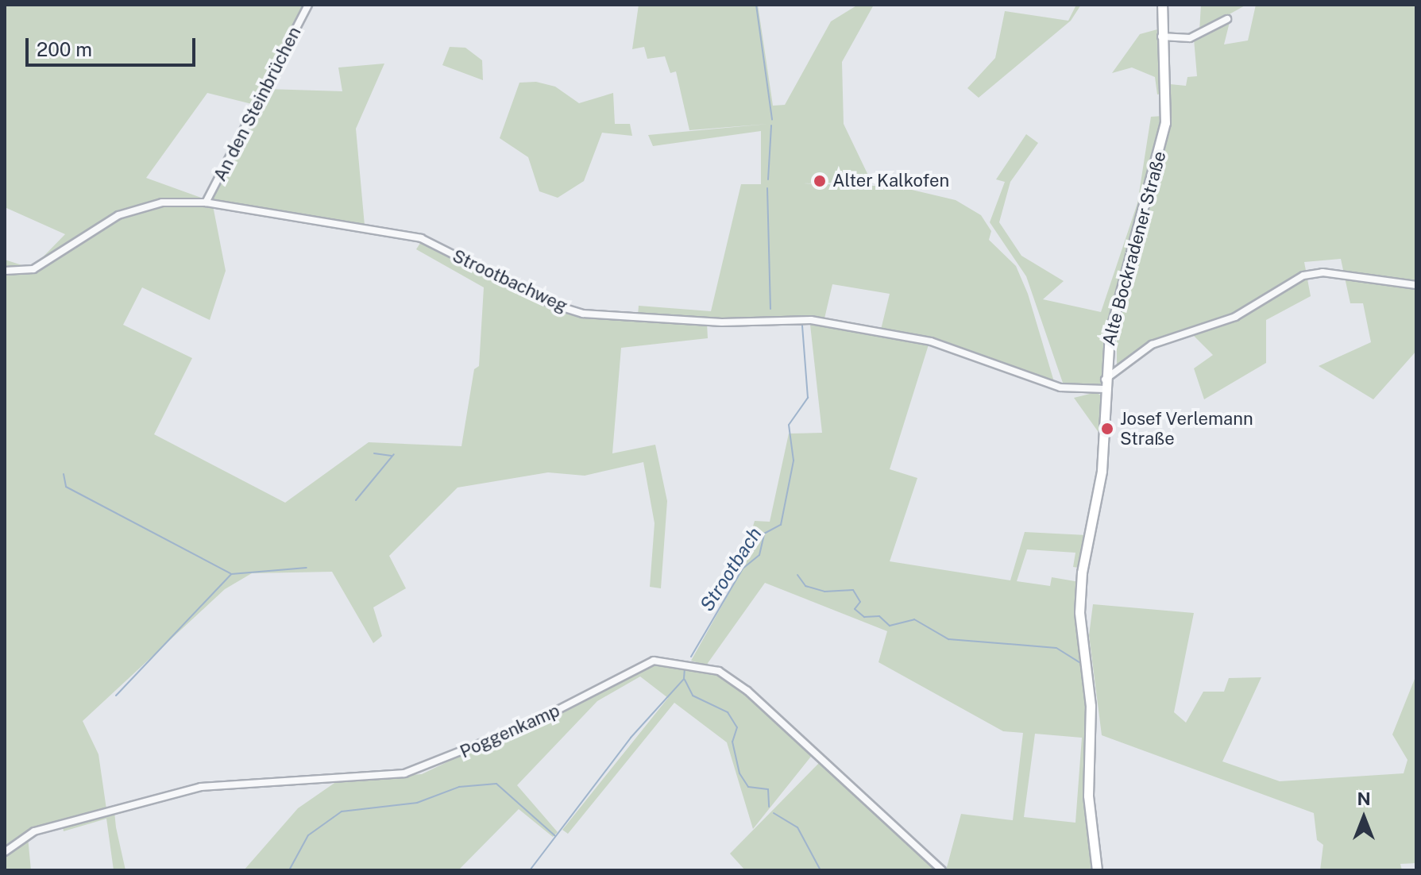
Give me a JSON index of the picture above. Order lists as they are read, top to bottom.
{
  "streets": {
    "street": [
      "An den Steinbrüchen",
      "Alte Bockradener Straße",
      "Strootbachweg",
      "Poggenkamp"
    ]
  },
  "crossings": [
    ["An den Steinbrüchen", "Strootbachweg"],
    ["Alte Bockradener Straße", "Strootbachweg"]
  ],
  "water": ["Strootbach"],
  "places": ["Alter Kalkofen", "Josef Verlemann Straße"],
  "scale_bar": "200 m",
  "north": "top"
}
